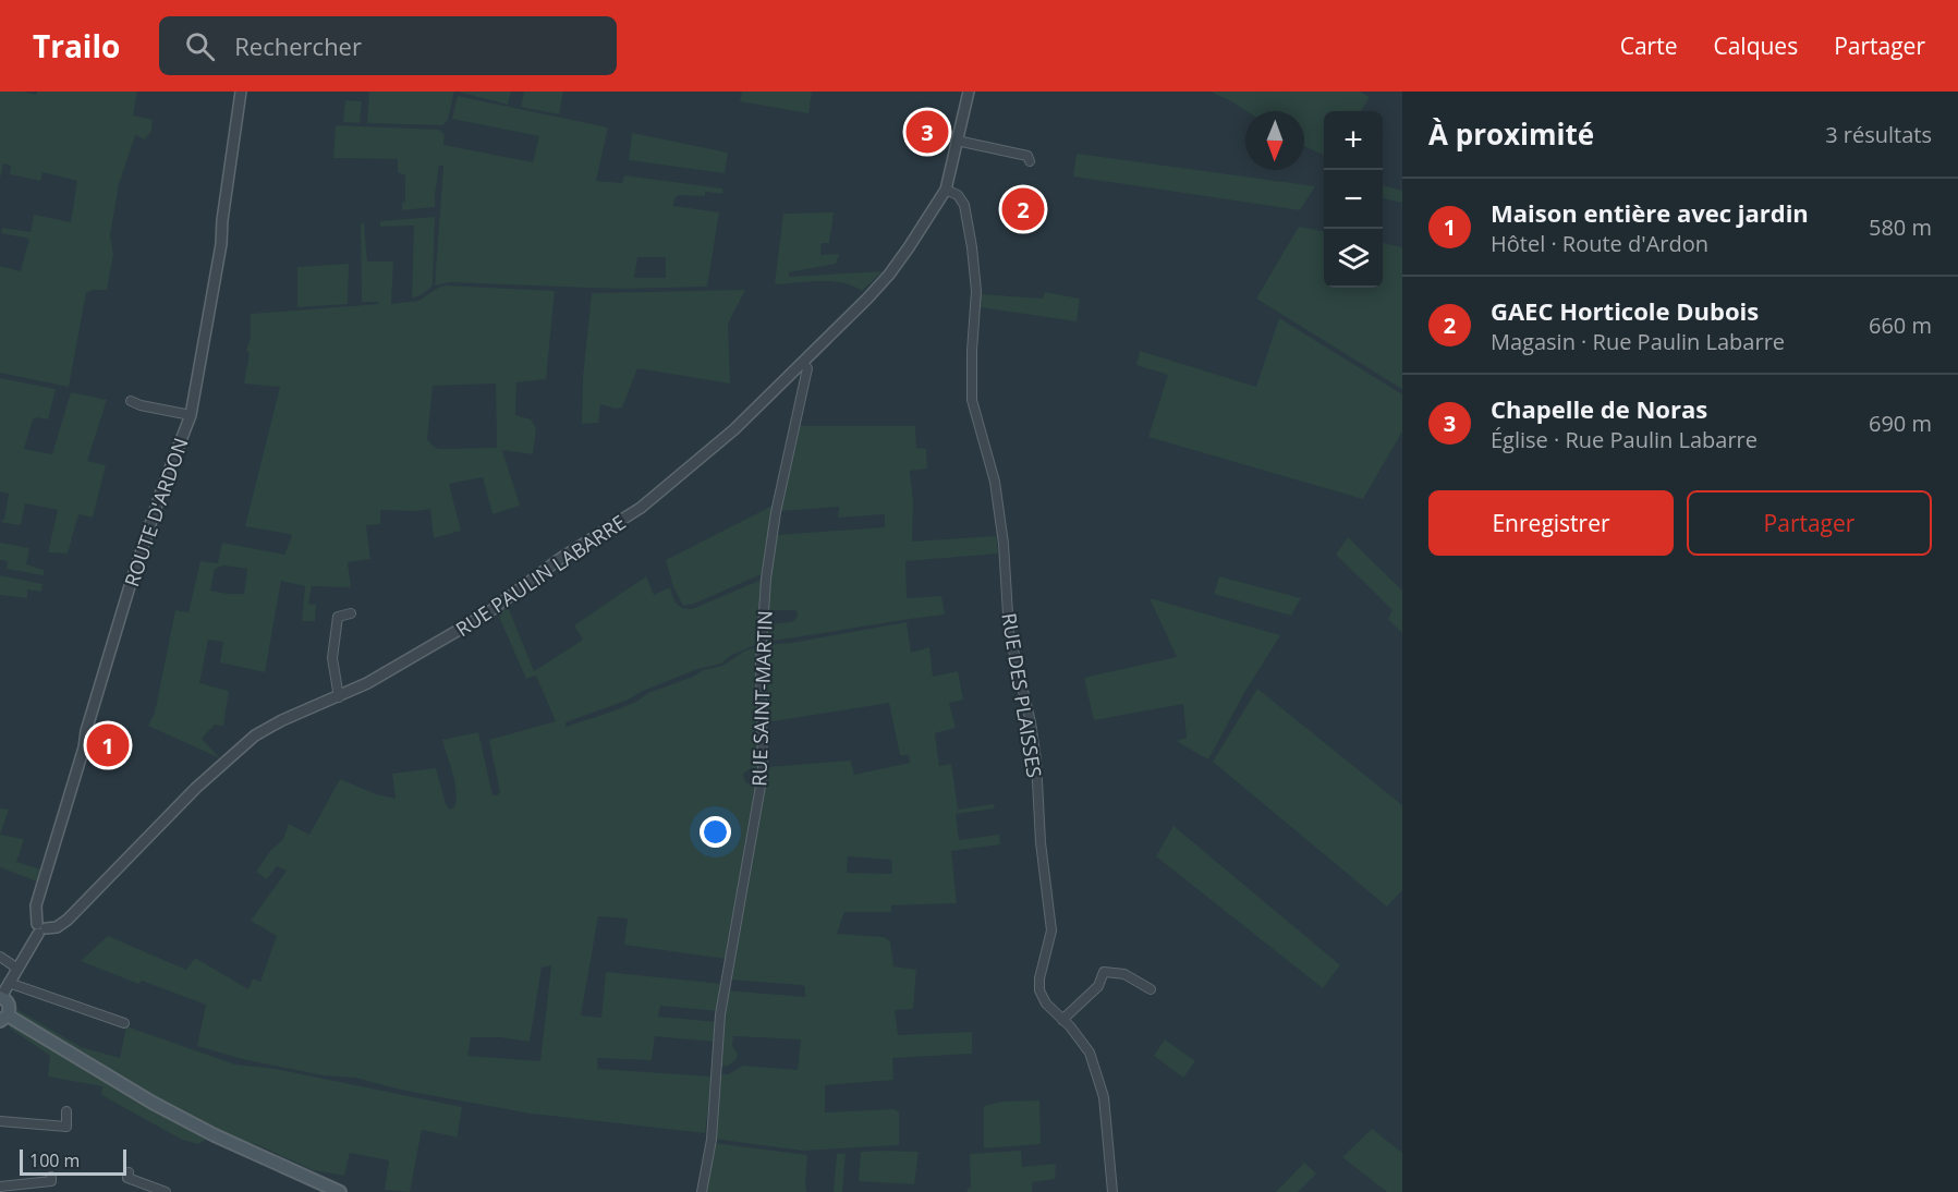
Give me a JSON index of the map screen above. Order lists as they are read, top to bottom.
{
  "streets": {
    "street": [
      "ROUTE D'ARDON",
      "RUE PAULIN LABARRE",
      "RUE DES PLAISSES",
      "RUE SAINT-MARTIN"
    ]
  },
  "crossings": [
    ["ROUTE D'ARDON", "RUE PAULIN LABARRE"],
    ["RUE PAULIN LABARRE", "RUE DES PLAISSES"],
    ["RUE PAULIN LABARRE", "RUE SAINT-MARTIN"]
  ],
  "scale_bar": "100 m",
  "north": "bottom",
  "page": {
    "header": "Trailo",
    "search": "Rechercher",
    "nav": ["Carte", "Calques", "Partager"],
    "heading": ["À proximité", "3 résultats"],
    "pins": ["3", "2", "1"],
    "map_buttons": ["+", "−"],
    "list": [
      {
        "mark": "1",
        "name": "Maison entière avec jardin",
        "note": "Hôtel · Route d'Ardon",
        "value": "580 m"
      },
      {
        "mark": "2",
        "name": "GAEC Horticole Dubois",
        "note": "Magasin · Rue Paulin Labarre",
        "value": "660 m"
      },
      {
        "mark": "3",
        "name": "Chapelle de Noras",
        "note": "Église · Rue Paulin Labarre",
        "value": "690 m"
      }
    ],
    "buttons": ["Enregistrer", "Partager"],
    "scale": "100 m"
  }
}
